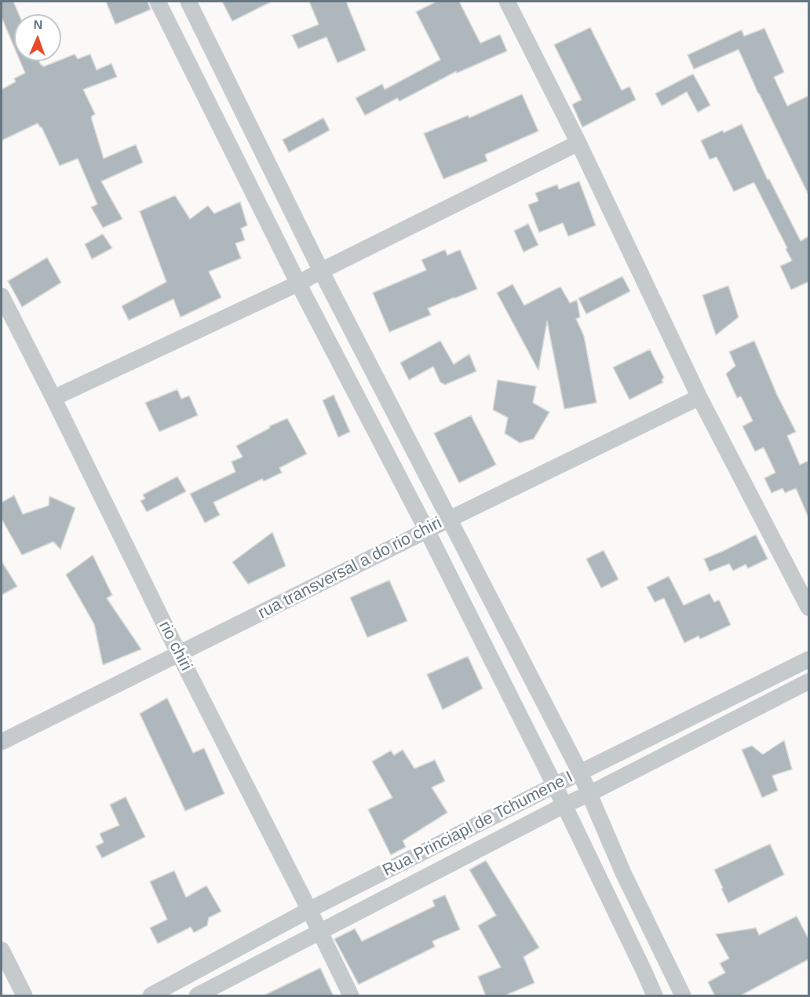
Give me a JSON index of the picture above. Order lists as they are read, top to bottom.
{
  "streets": {
    "street": ["rua transversal a do rio chiri", "rio chiri", "Rua Princiapl de Tchumene I"]
  },
  "crossings": [
    ["rua transversal a do rio chiri", "rio chiri"],
    ["rio chiri", "Rua Princiapl de Tchumene I"]
  ],
  "north": "top"
}
